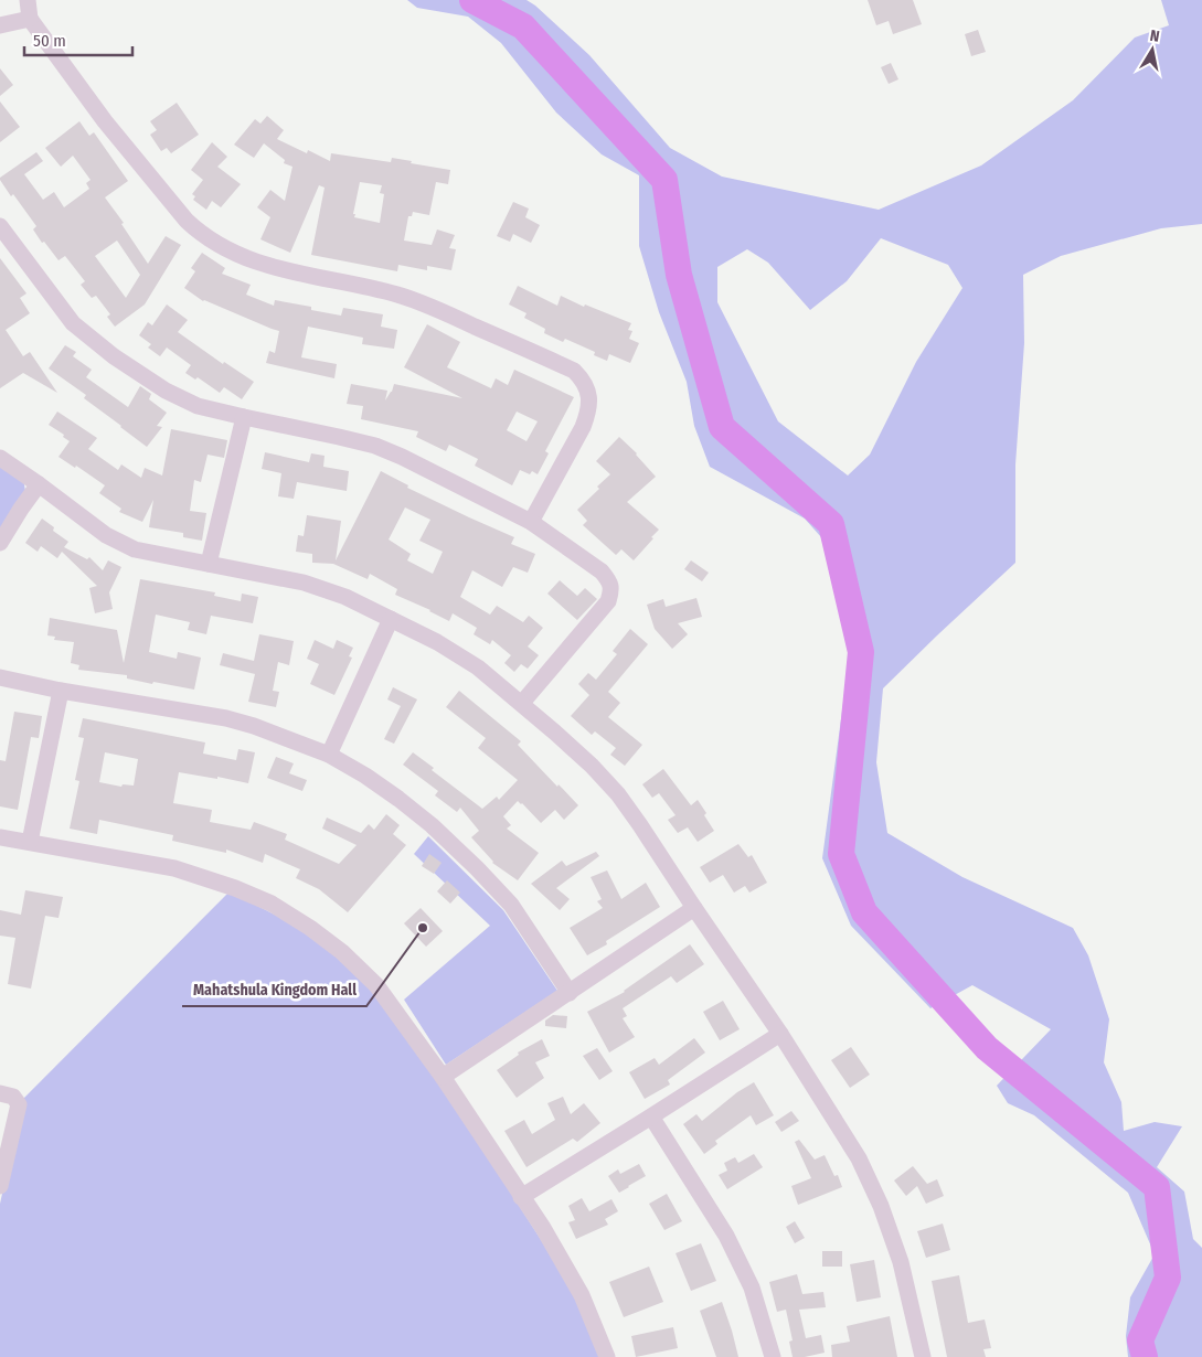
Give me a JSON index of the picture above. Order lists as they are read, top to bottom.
{
  "places": ["Mahatshula Kingdom Hall"],
  "scale_bar": "50 m",
  "north": "top"
}
